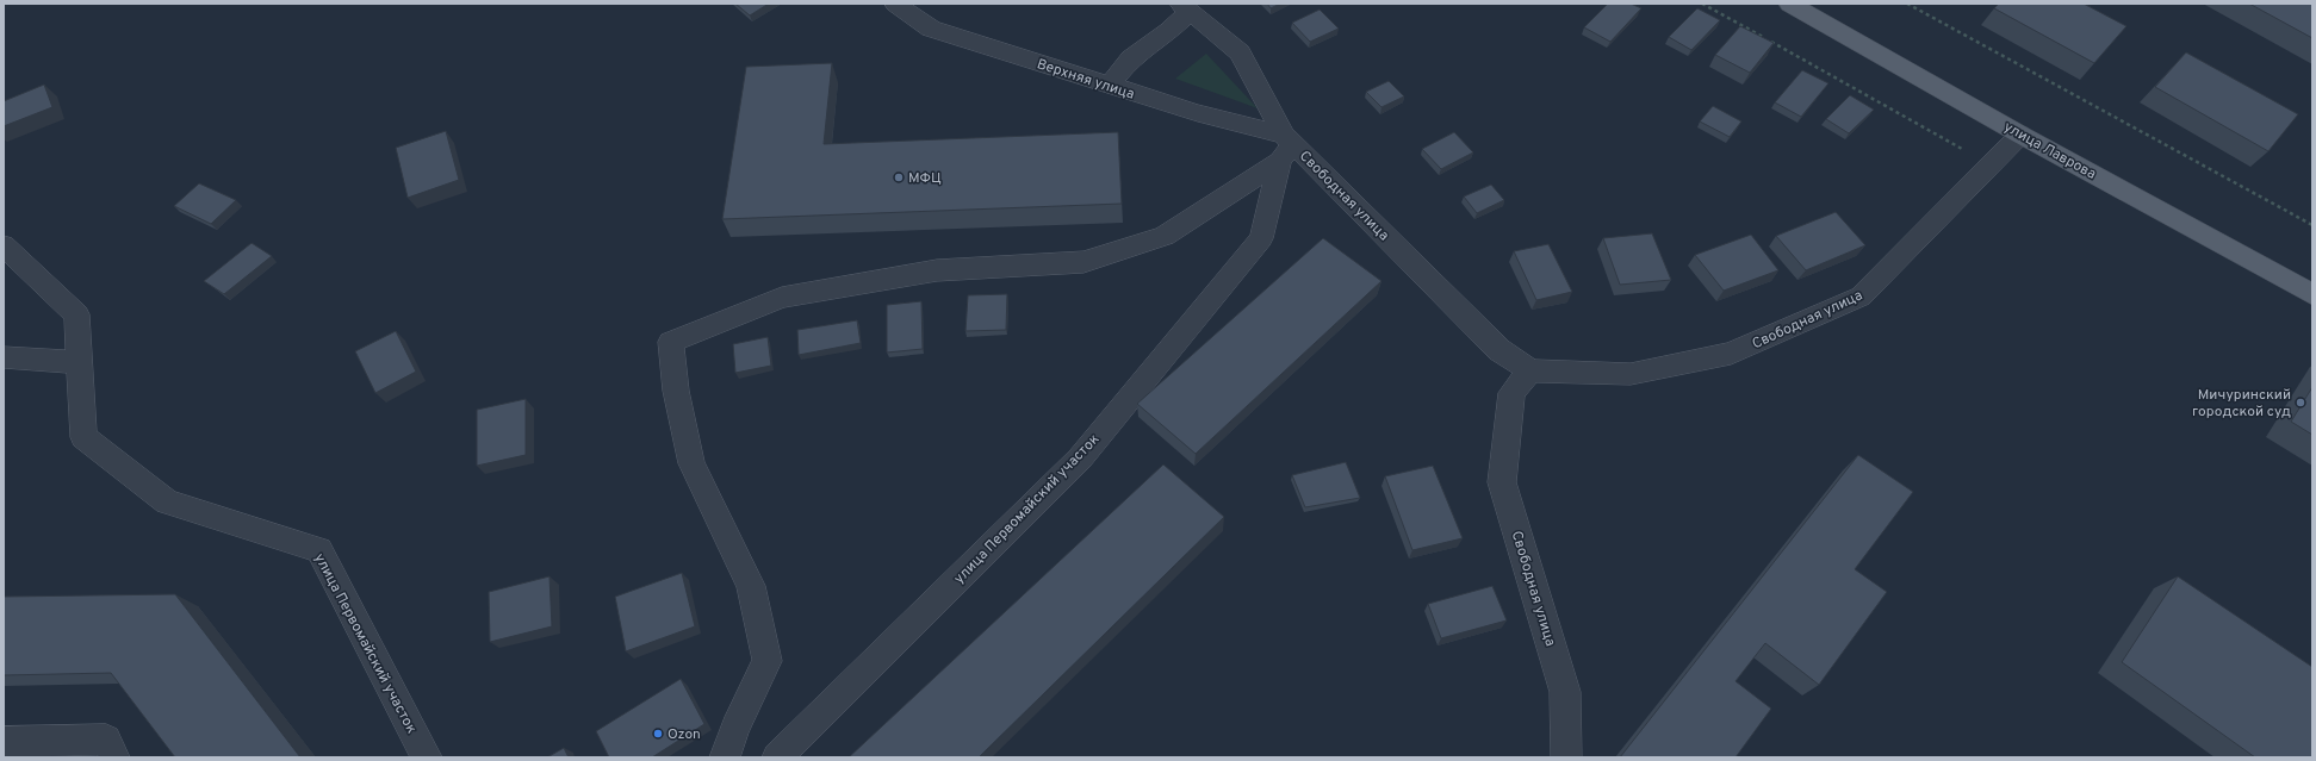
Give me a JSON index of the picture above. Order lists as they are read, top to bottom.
{
  "streets": {
    "main road": ["улица Лаврова"],
    "street": ["Верхняя улица", "Свободная улица", "улица Первомайский участок"]
  },
  "crossings": [
    ["Верхняя улица", "Свободная улица"],
    ["Верхняя улица", "улица Первомайский участок"],
    ["улица Лаврова", "Свободная улица"],
    ["Свободная улица", "улица Первомайский участок"]
  ],
  "places": ["МФЦ", "Мичуринский городской суд", "Ozon"]
}
